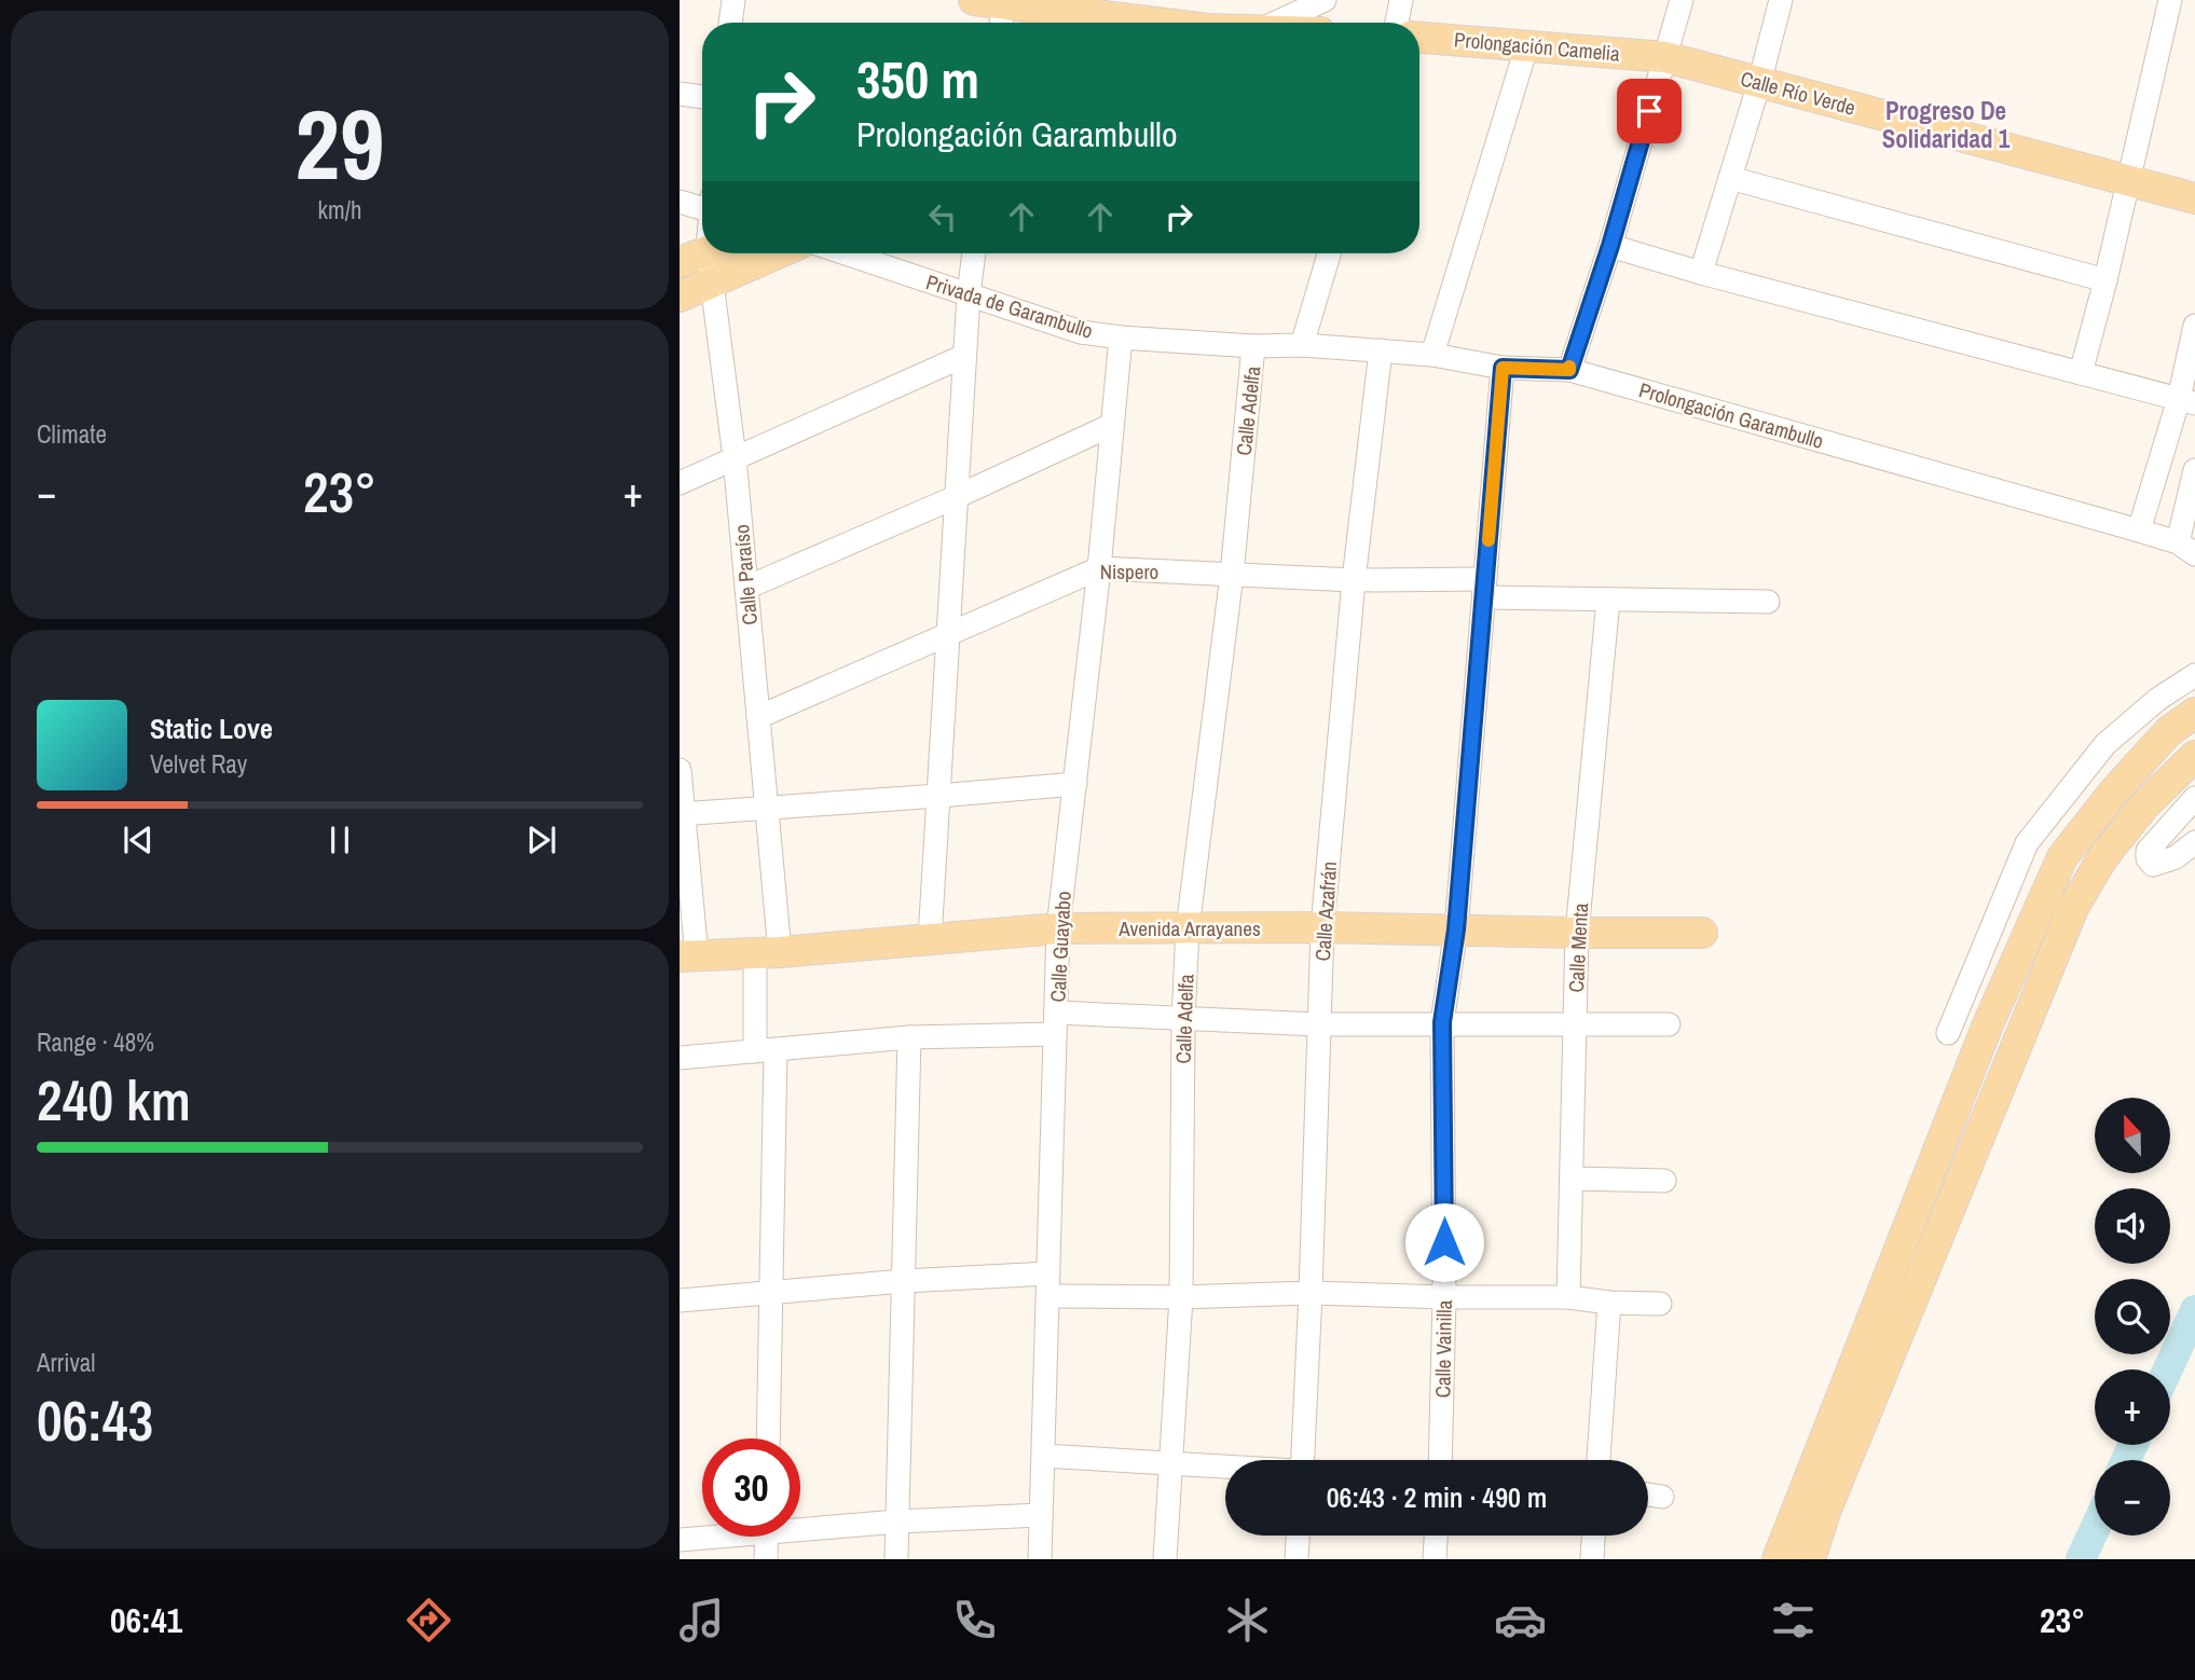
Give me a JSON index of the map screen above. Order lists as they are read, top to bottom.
{
  "streets": {
    "main road": ["Prolongación Camelia", "Calle Río Verde", "Avenida Arrayanes"],
    "street": [
      "Privada de Garambullo",
      "Calle Adelfa",
      "Prolongación Garambullo",
      "Nispero",
      "Calle Paraíso",
      "Calle Azafrán",
      "Calle Guayabo",
      "Calle Menta",
      "Calle Vainilla"
    ]
  },
  "crossings": [
    ["Prolongación Camelia", "Calle Río Verde"],
    ["Privada de Garambullo", "Calle Adelfa"],
    ["Privada de Garambullo", "Prolongación Garambullo"],
    ["Privada de Garambullo", "Calle Guayabo"],
    ["Calle Adelfa", "Prolongación Garambullo"],
    ["Calle Adelfa", "Nispero"],
    ["Calle Adelfa", "Avenida Arrayanes"],
    ["Prolongación Garambullo", "Calle Azafrán"],
    ["Prolongación Garambullo", "Calle Vainilla"],
    ["Nispero", "Calle Paraíso"],
    ["Nispero", "Calle Azafrán"],
    ["Nispero", "Calle Guayabo"],
    ["Nispero", "Calle Menta"],
    ["Nispero", "Calle Vainilla"],
    ["Calle Paraíso", "Avenida Arrayanes"],
    ["Calle Azafrán", "Avenida Arrayanes"],
    ["Avenida Arrayanes", "Calle Guayabo"],
    ["Avenida Arrayanes", "Calle Menta"],
    ["Avenida Arrayanes", "Calle Vainilla"]
  ],
  "districts": ["Progreso De Solidaridad 1"],
  "north": "top",
  "page": {
    "tile": [
      ["29", "km/h"],
      "Climate",
      ["Range · 48%", "240 km"],
      ["Arrival", "06:43"]
    ],
    "turn": ["350 m", "Prolongación Garambullo"],
    "heat": ["−", "23°", "+"],
    "song": ["Static Love", "Velvet Ray"],
    "map_buttons": ["+", "−"],
    "limit": "30",
    "trip": "06:43 · 2 min · 490 m",
    "tabs": ["06:41", "23°"]
  }
}
